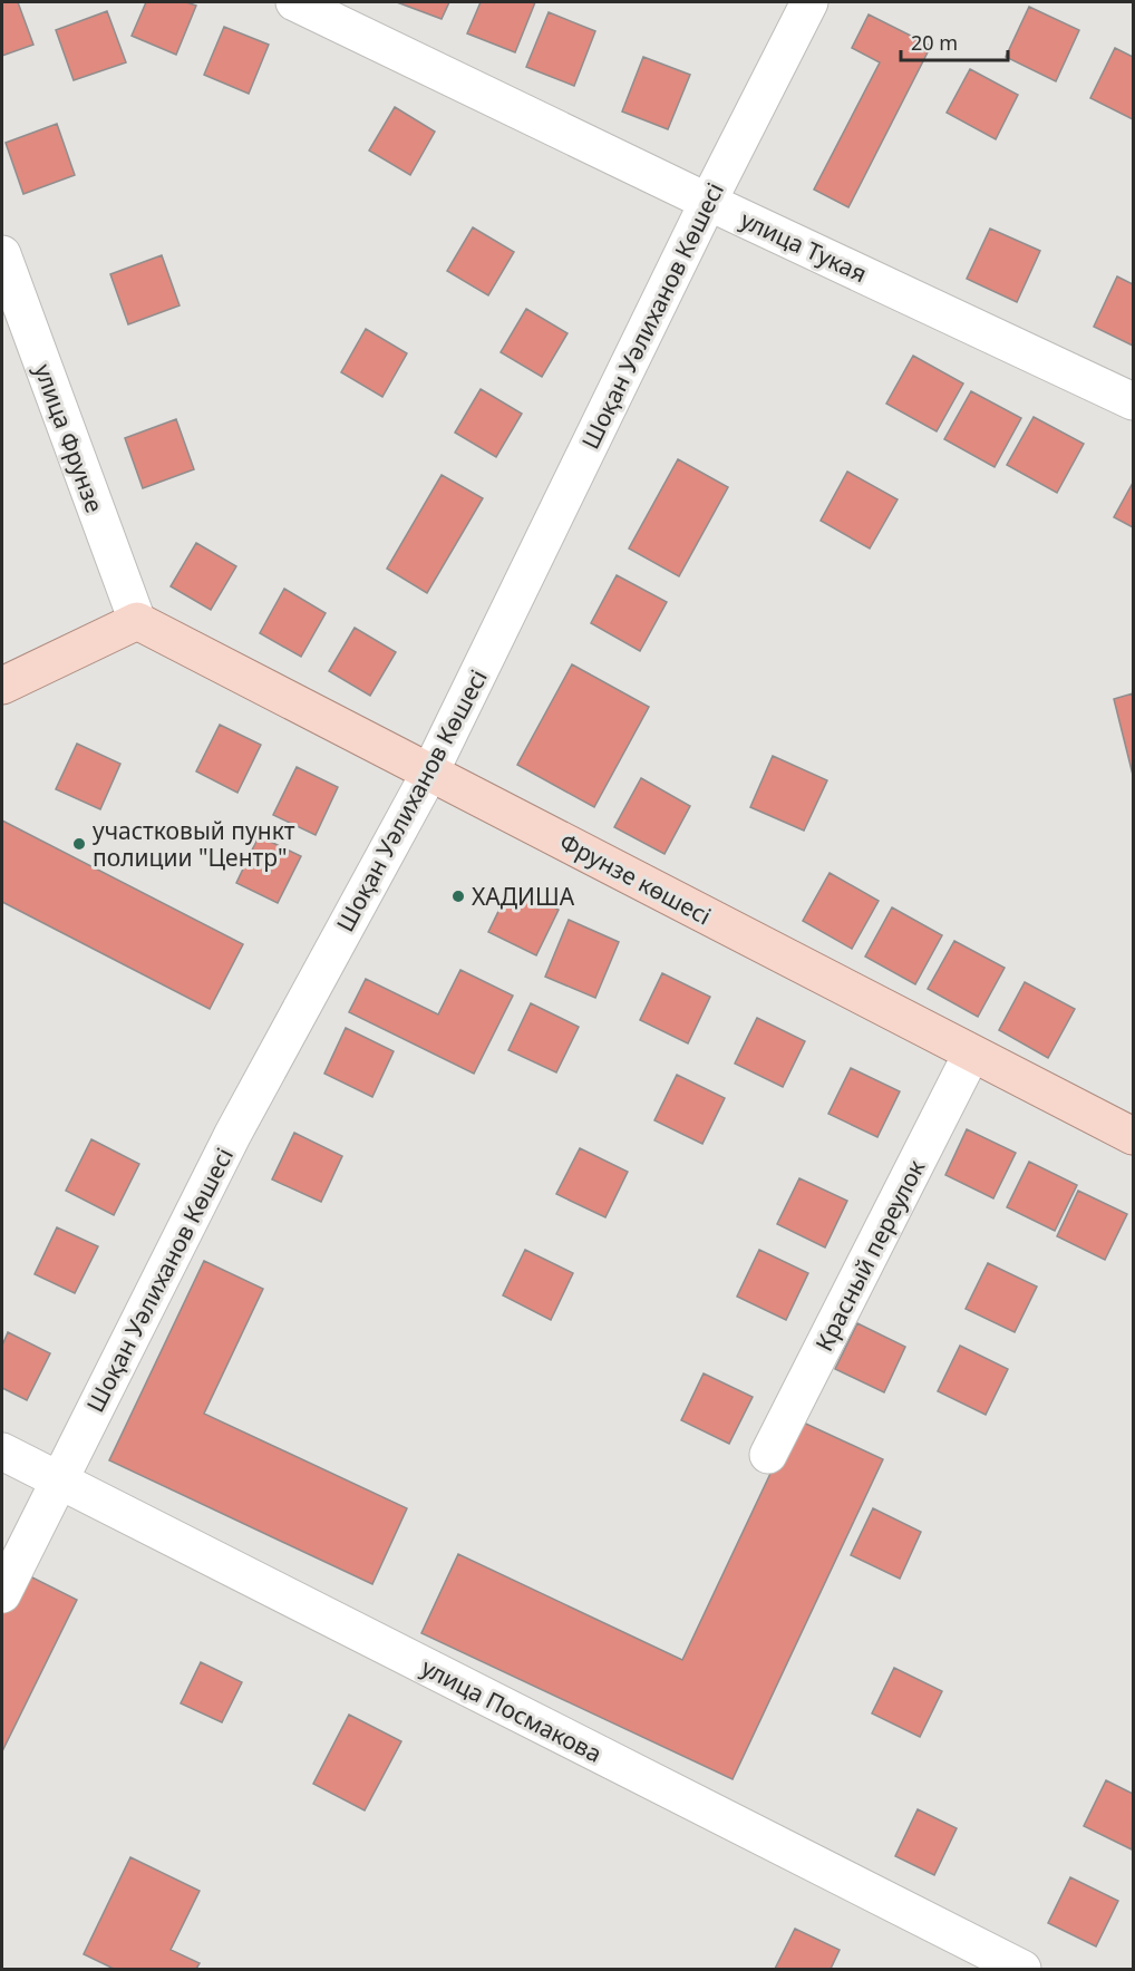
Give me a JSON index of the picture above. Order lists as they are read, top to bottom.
{
  "streets": {
    "main road": ["Фрунзе көшесі"],
    "street": [
      "улица Тукая",
      "Шоқан Уәлиханов Көшесі",
      "улица Фрунзе",
      "Красный переулок",
      "улица Посмакова"
    ]
  },
  "crossings": [
    ["улица Тукая", "Шоқан Уәлиханов Көшесі"],
    ["Шоқан Уәлиханов Көшесі", "Фрунзе көшесі"],
    ["Шоқан Уәлиханов Көшесі", "улица Посмакова"],
    ["улица Фрунзе", "Фрунзе көшесі"],
    ["Фрунзе көшесі", "Красный переулок"]
  ],
  "places": ["участковый пункт полиции \"Центр\"", "ХАДИША"],
  "scale_bar": "20 m"
}
